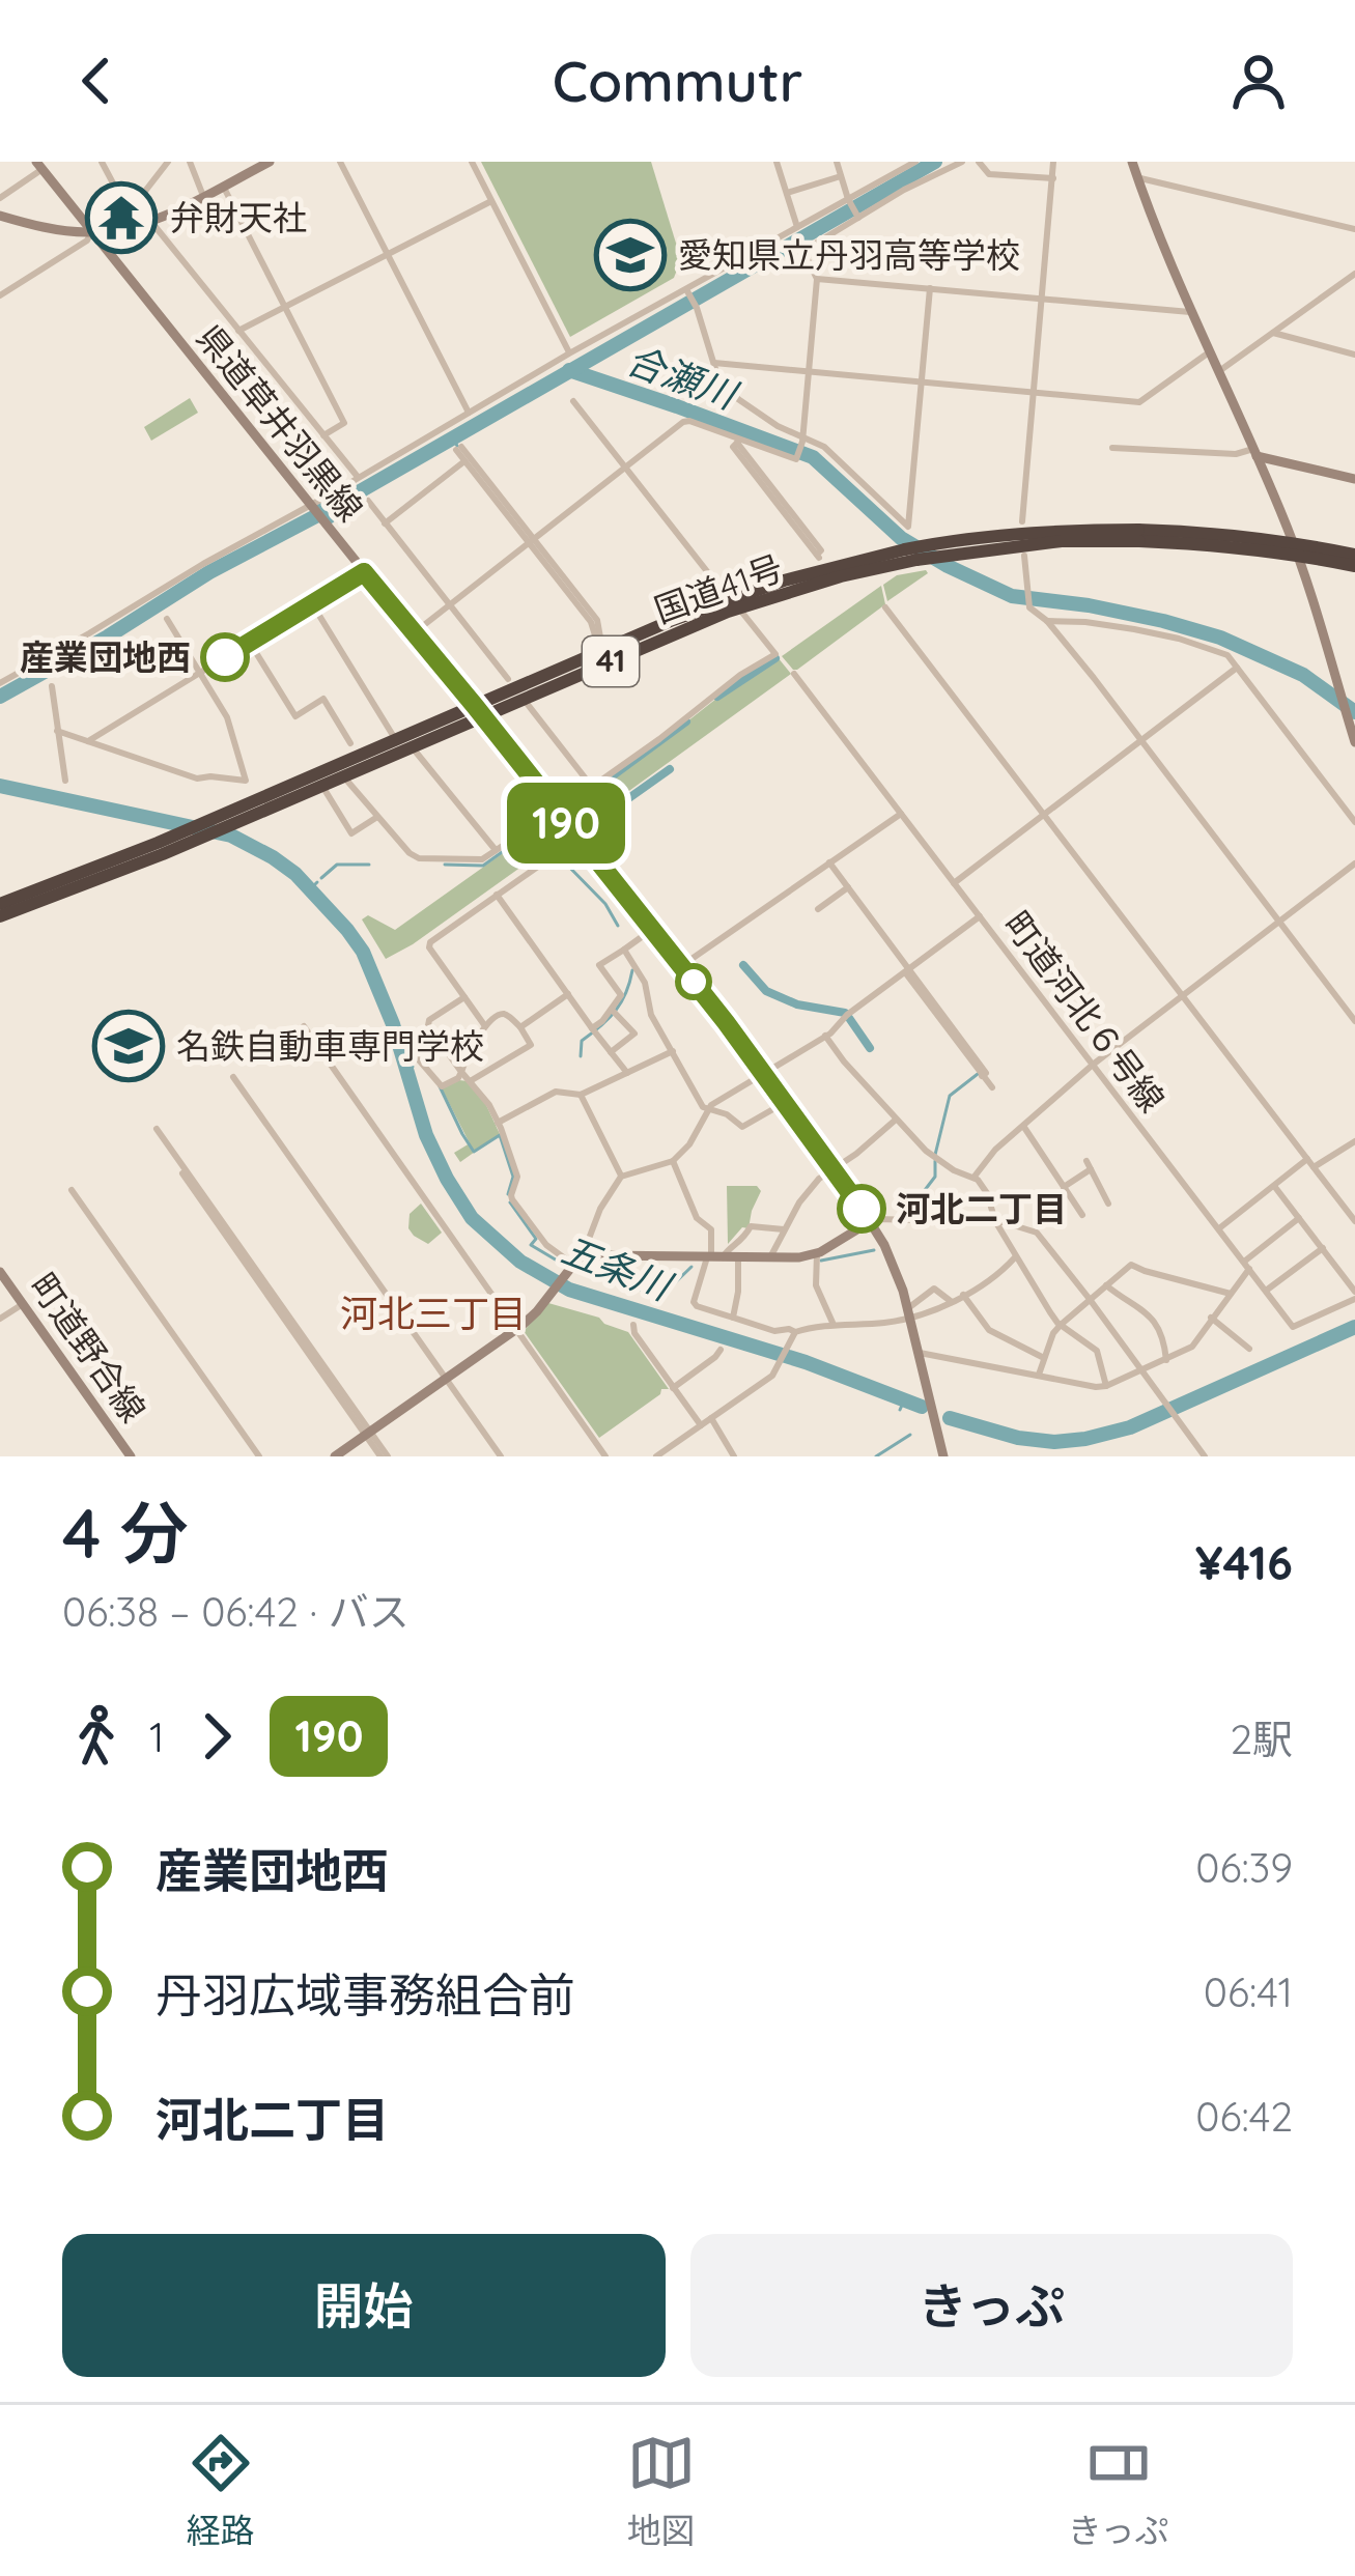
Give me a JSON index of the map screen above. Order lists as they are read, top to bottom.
{
  "streets": {
    "highway": ["国道41号", "41"],
    "main road": ["県道草井羽黒線", "町道野合線"],
    "street": ["町道河北６号線"]
  },
  "crossings": [
    ["県道草井羽黒線", "国道41号"]
  ],
  "districts": ["河北三丁目"],
  "water": ["合瀬川", "五条川"],
  "places": {
    "temple": ["弁財天社"],
    "school or university": ["愛知県立丹羽高等学校", "名鉄自動車専門学校"],
    "other": ["産業団地西", "河北二丁目"]
  },
  "lines": ["bus line 190"],
  "page": {
    "header": "Commutr",
    "on_map": "190",
    "heading": ["4 分", "06:38 – 06:42 · バス", "¥416"],
    "legs": ["1", "190", "2駅"],
    "list": [
      {
        "name": "産業団地西",
        "value": "06:39"
      },
      {
        "name": "丹羽広域事務組合前",
        "value": "06:41"
      },
      {
        "name": "河北二丁目",
        "value": "06:42"
      }
    ],
    "buttons": ["開始", "きっぷ"],
    "tabs": ["経路", "地図", "きっぷ"]
  }
}
